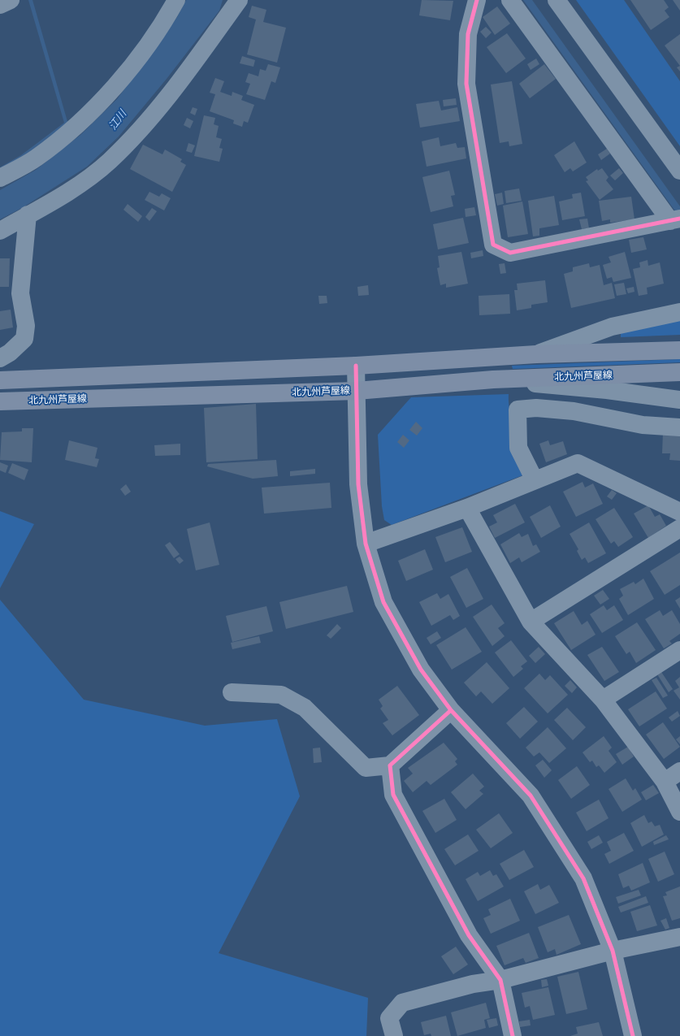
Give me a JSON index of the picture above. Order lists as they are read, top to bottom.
{
  "streets": {
    "main road": ["北九州芦屋線"]
  },
  "water": ["江川"]
}
